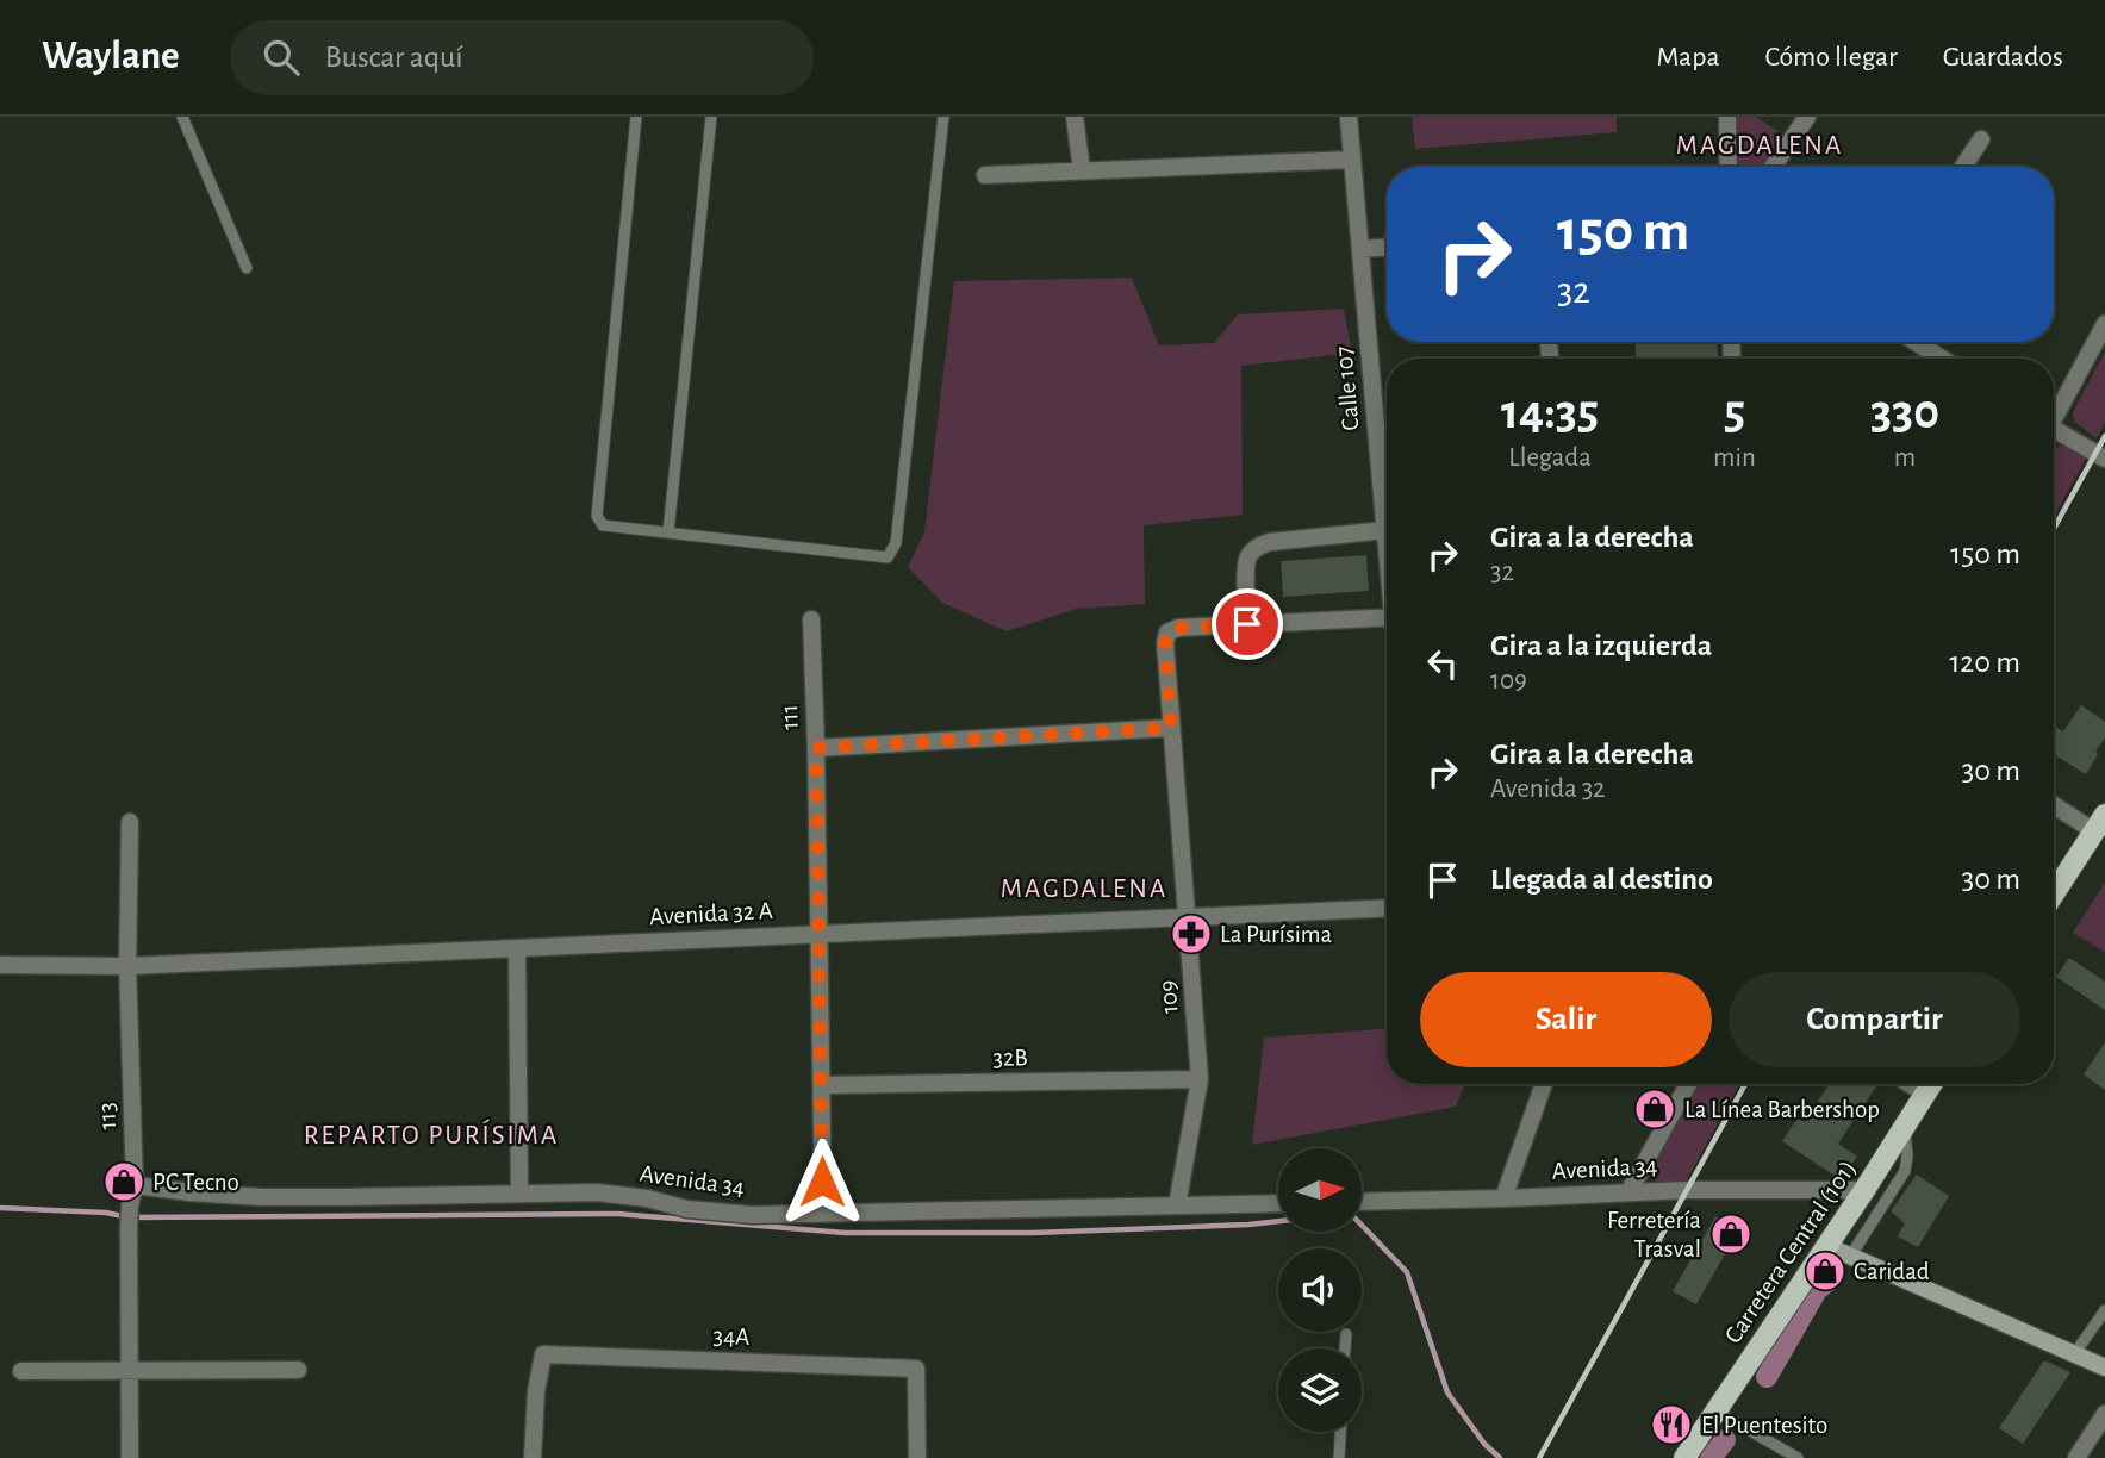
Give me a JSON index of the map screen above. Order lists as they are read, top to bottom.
{
  "streets": {
    "main road": ["Carretera Central (101)"],
    "street": [
      "Calle 107",
      "111",
      "Avenida 32 A",
      "109",
      "32B",
      "113",
      "Avenida 34",
      "34A"
    ]
  },
  "crossings": [
    ["111", "Avenida 32 A"],
    ["111", "32B"],
    ["111", "Avenida 34"],
    ["Avenida 32 A", "109"],
    ["Avenida 32 A", "113"],
    ["109", "32B"],
    ["109", "Avenida 34"],
    ["113", "Avenida 34"],
    ["Avenida 34", "Carretera Central (101)"]
  ],
  "districts": ["MAGDALENA", "MAGDALENA", "REPARTO PURÍSIMA"],
  "places": {
    "pharmacy": ["La Purísima"],
    "shop": [
      "La Línea Barbershop",
      "PC Tecno",
      "Ferretería Trasval",
      "Caridad"
    ],
    "restaurant": ["El Puentesito"]
  },
  "north": "right",
  "page": {
    "header": "Waylane",
    "search": "Buscar aquí",
    "nav": ["Mapa", "Cómo llegar", "Guardados"],
    "turn": ["150 m", "32"],
    "eta": [
      "14:35",
      "Llegada",
      "5",
      "min",
      "330",
      "m"
    ],
    "list": [
      {
        "name": "Gira a la derecha",
        "note": "32",
        "value": "150 m"
      },
      {
        "name": "Gira a la izquierda",
        "note": "109",
        "value": "120 m"
      },
      {
        "name": "Gira a la derecha",
        "note": "Avenida 32",
        "value": "30 m"
      },
      {
        "name": "Llegada al destino",
        "value": "30 m"
      }
    ],
    "buttons": ["Salir", "Compartir"]
  }
}
